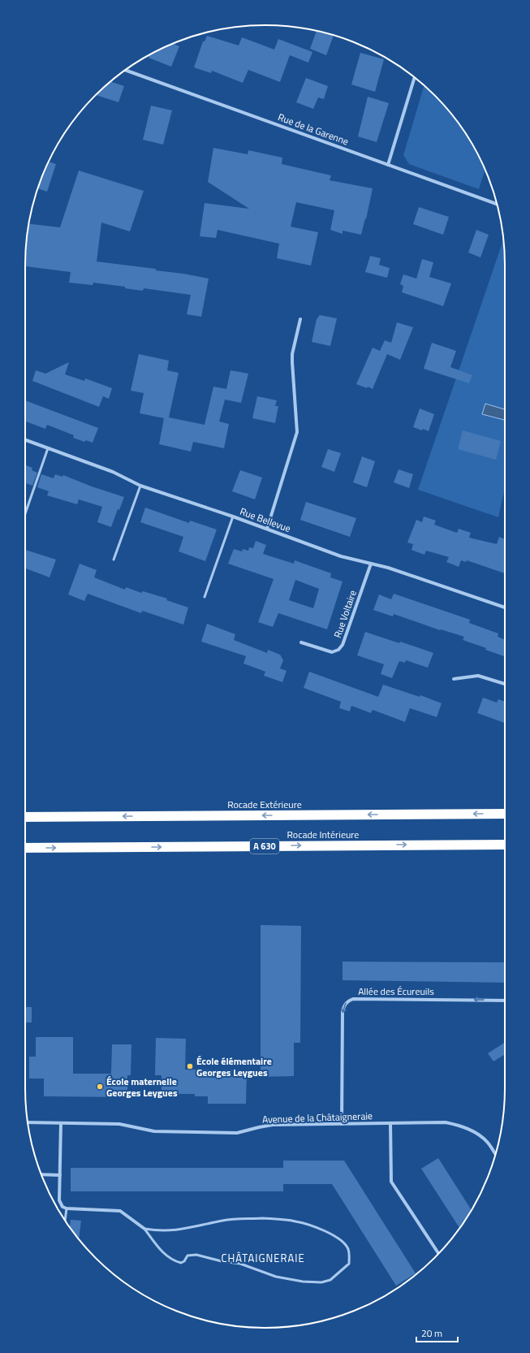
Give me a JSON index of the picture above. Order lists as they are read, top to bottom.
{
  "streets": {
    "highway": ["Rocade Extérieure", "Rocade Intérieure", "A 630"],
    "street": [
      "Rue de la Garenne",
      "Rue Bellevue",
      "Rue Voltaire",
      "Allée des Écureuils",
      "Avenue de la Châtaigneraie"
    ]
  },
  "crossings": [
    ["Rue Bellevue", "Rue Voltaire"],
    ["Allée des Écureuils", "Avenue de la Châtaigneraie"]
  ],
  "one_way": ["Rocade Extérieure", "Rocade Intérieure"],
  "districts": ["CHÂTAIGNERAIE"],
  "places": ["École élémentaire Georges Leygues", "École maternelle Georges Leygues"],
  "scale_bar": "20 m"
}
